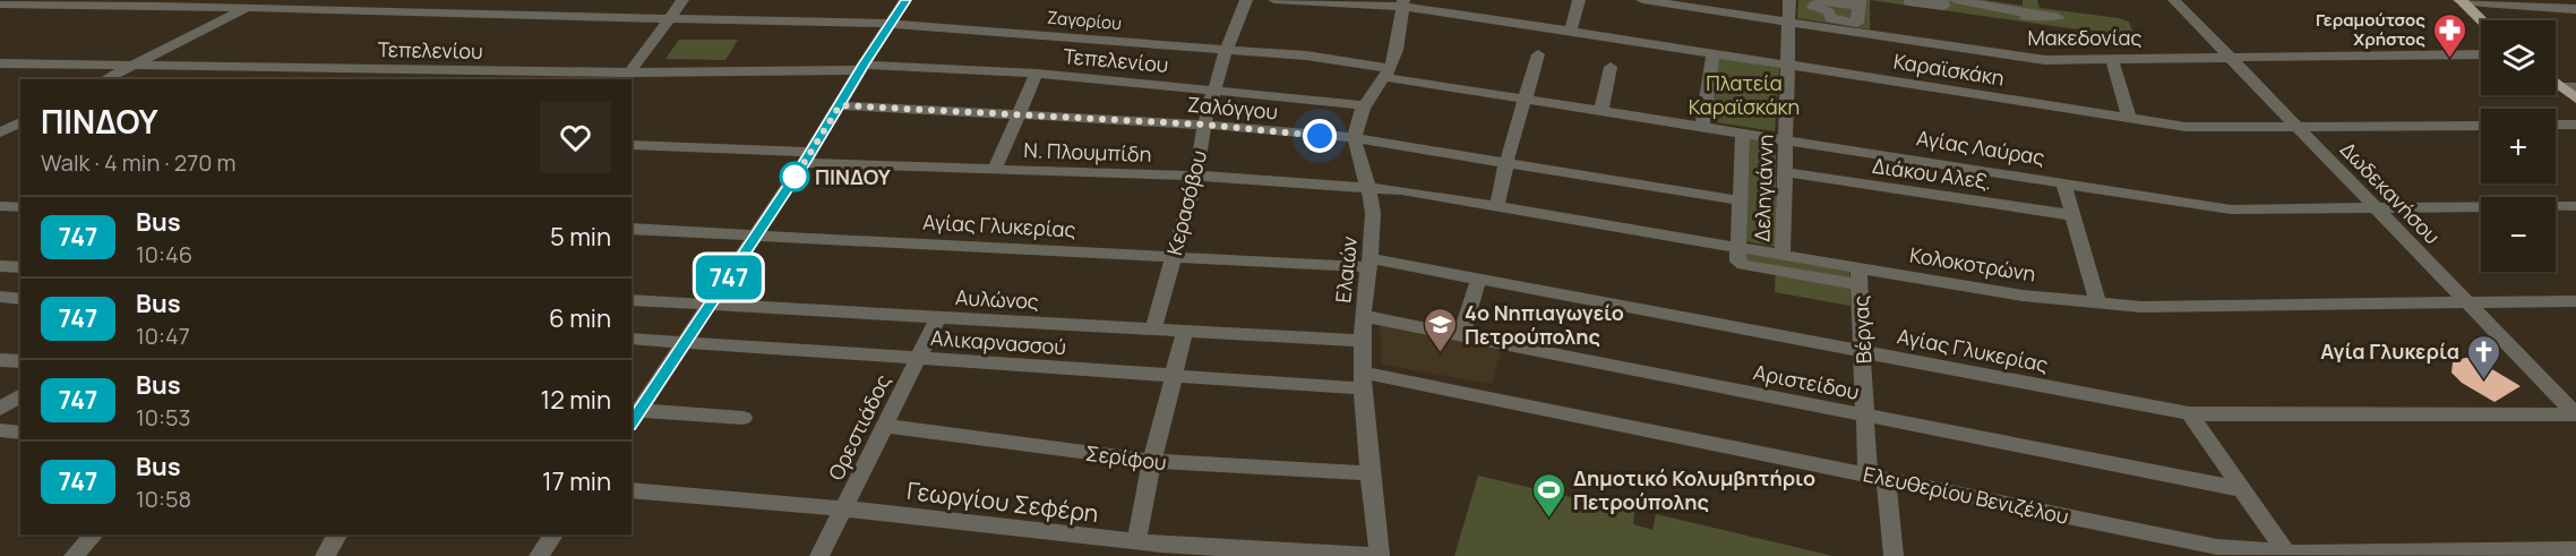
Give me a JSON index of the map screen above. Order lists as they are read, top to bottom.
{
  "streets": {
    "street": [
      "Ζαγορίου",
      "Μακεδονίας",
      "Τεπελενίου",
      "Καραϊσκάκη",
      "Ζαλόγγου",
      "Αγίας Λαύρας",
      "N. Πλουμπίδη",
      "Διάκου Αλεξ.",
      "Δεληγιάννη",
      "Δωδεκανήσου",
      "Κερασόβου",
      "Αγίας Γλυκερίας",
      "Κολοκοτρώνη",
      "Ελαιών",
      "Αυλώνος",
      "Βέργας",
      "Αλικαρνασσού",
      "Αριστείδου",
      "Ορεστιάδος",
      "Σερίφου",
      "Ελευθερίου Βενιζέλου",
      "Γεωργίου Σεφέρη"
    ]
  },
  "crossings": [
    ["Ζαγορίου", "Αγίας Λαύρας"],
    ["Ζαγορίου", "Κερασόβου"],
    ["Μακεδονίας", "Δεληγιάννη"],
    ["Μακεδονίας", "Δωδεκανήσου"],
    ["Τεπελενίου", "Κερασόβου"],
    ["Καραϊσκάκη", "Δεληγιάννη"],
    ["Καραϊσκάκη", "Δωδεκανήσου"],
    ["Ζαλόγγου", "Κερασόβου"],
    ["Ζαλόγγου", "Ελαιών"],
    ["Αγίας Λαύρας", "Δεληγιάννη"],
    ["Αγίας Λαύρας", "Δωδεκανήσου"],
    ["N. Πλουμπίδη", "Κερασόβου"],
    ["N. Πλουμπίδη", "Κολοκοτρώνη"],
    ["N. Πλουμπίδη", "Ελαιών"],
    ["Διάκου Αλεξ.", "Δεληγιάννη"],
    ["Δεληγιάννη", "Κολοκοτρώνη"],
    ["Δωδεκανήσου", "Αγίας Γλυκερίας"],
    ["Δωδεκανήσου", "Κολοκοτρώνη"],
    ["Κερασόβου", "Αγίας Γλυκερίας"],
    ["Κερασόβου", "Αυλώνος"],
    ["Αγίας Γλυκερίας", "Ελαιών"],
    ["Αγίας Γλυκερίας", "Βέργας"],
    ["Κολοκοτρώνη", "Ελαιών"],
    ["Κολοκοτρώνη", "Βέργας"],
    ["Ελαιών", "Αυλώνος"],
    ["Ελαιών", "Αλικαρνασσού"],
    ["Ελαιών", "Αριστείδου"],
    ["Ελαιών", "Σερίφου"],
    ["Ελαιών", "Ελευθερίου Βενιζέλου"],
    ["Αυλώνος", "Ορεστιάδος"],
    ["Βέργας", "Αριστείδου"],
    ["Βέργας", "Ελευθερίου Βενιζέλου"],
    ["Αλικαρνασσού", "Ορεστιάδος"],
    ["Αλικαρνασσού", "Ελευθερίου Βενιζέλου"],
    ["Ορεστιάδος", "Σερίφου"],
    ["Ορεστιάδος", "Γεωργίου Σεφέρη"]
  ],
  "parks": ["Πλατεία Καραϊσκάκη"],
  "places": {
    "pharmacy": ["Γεραμούτσος Χρήστος"],
    "other": ["ΠΙΝΔΟΥ"],
    "school or university": ["4ο Νηπιαγωγείο Πετρούπολης"],
    "church": ["Αγία Γλυκερία"],
    "sports": ["Δημοτικό Κολυμβητήριο Πετρούπολης"]
  },
  "lines": ["bus line 747"],
  "page": {
    "on_map": "747",
    "map_buttons": ["+", "−"],
    "heading": ["ΠΙΝΔΟΥ", "Walk · 4 min · 270 m"],
    "list": [
      {
        "mark": "747",
        "name": "Bus",
        "note": "10:46",
        "value": "5 min"
      },
      {
        "mark": "747",
        "name": "Bus",
        "note": "10:47",
        "value": "6 min"
      },
      {
        "mark": "747",
        "name": "Bus",
        "note": "10:53",
        "value": "12 min"
      },
      {
        "mark": "747",
        "name": "Bus",
        "note": "10:58",
        "value": "17 min"
      }
    ]
  }
}
